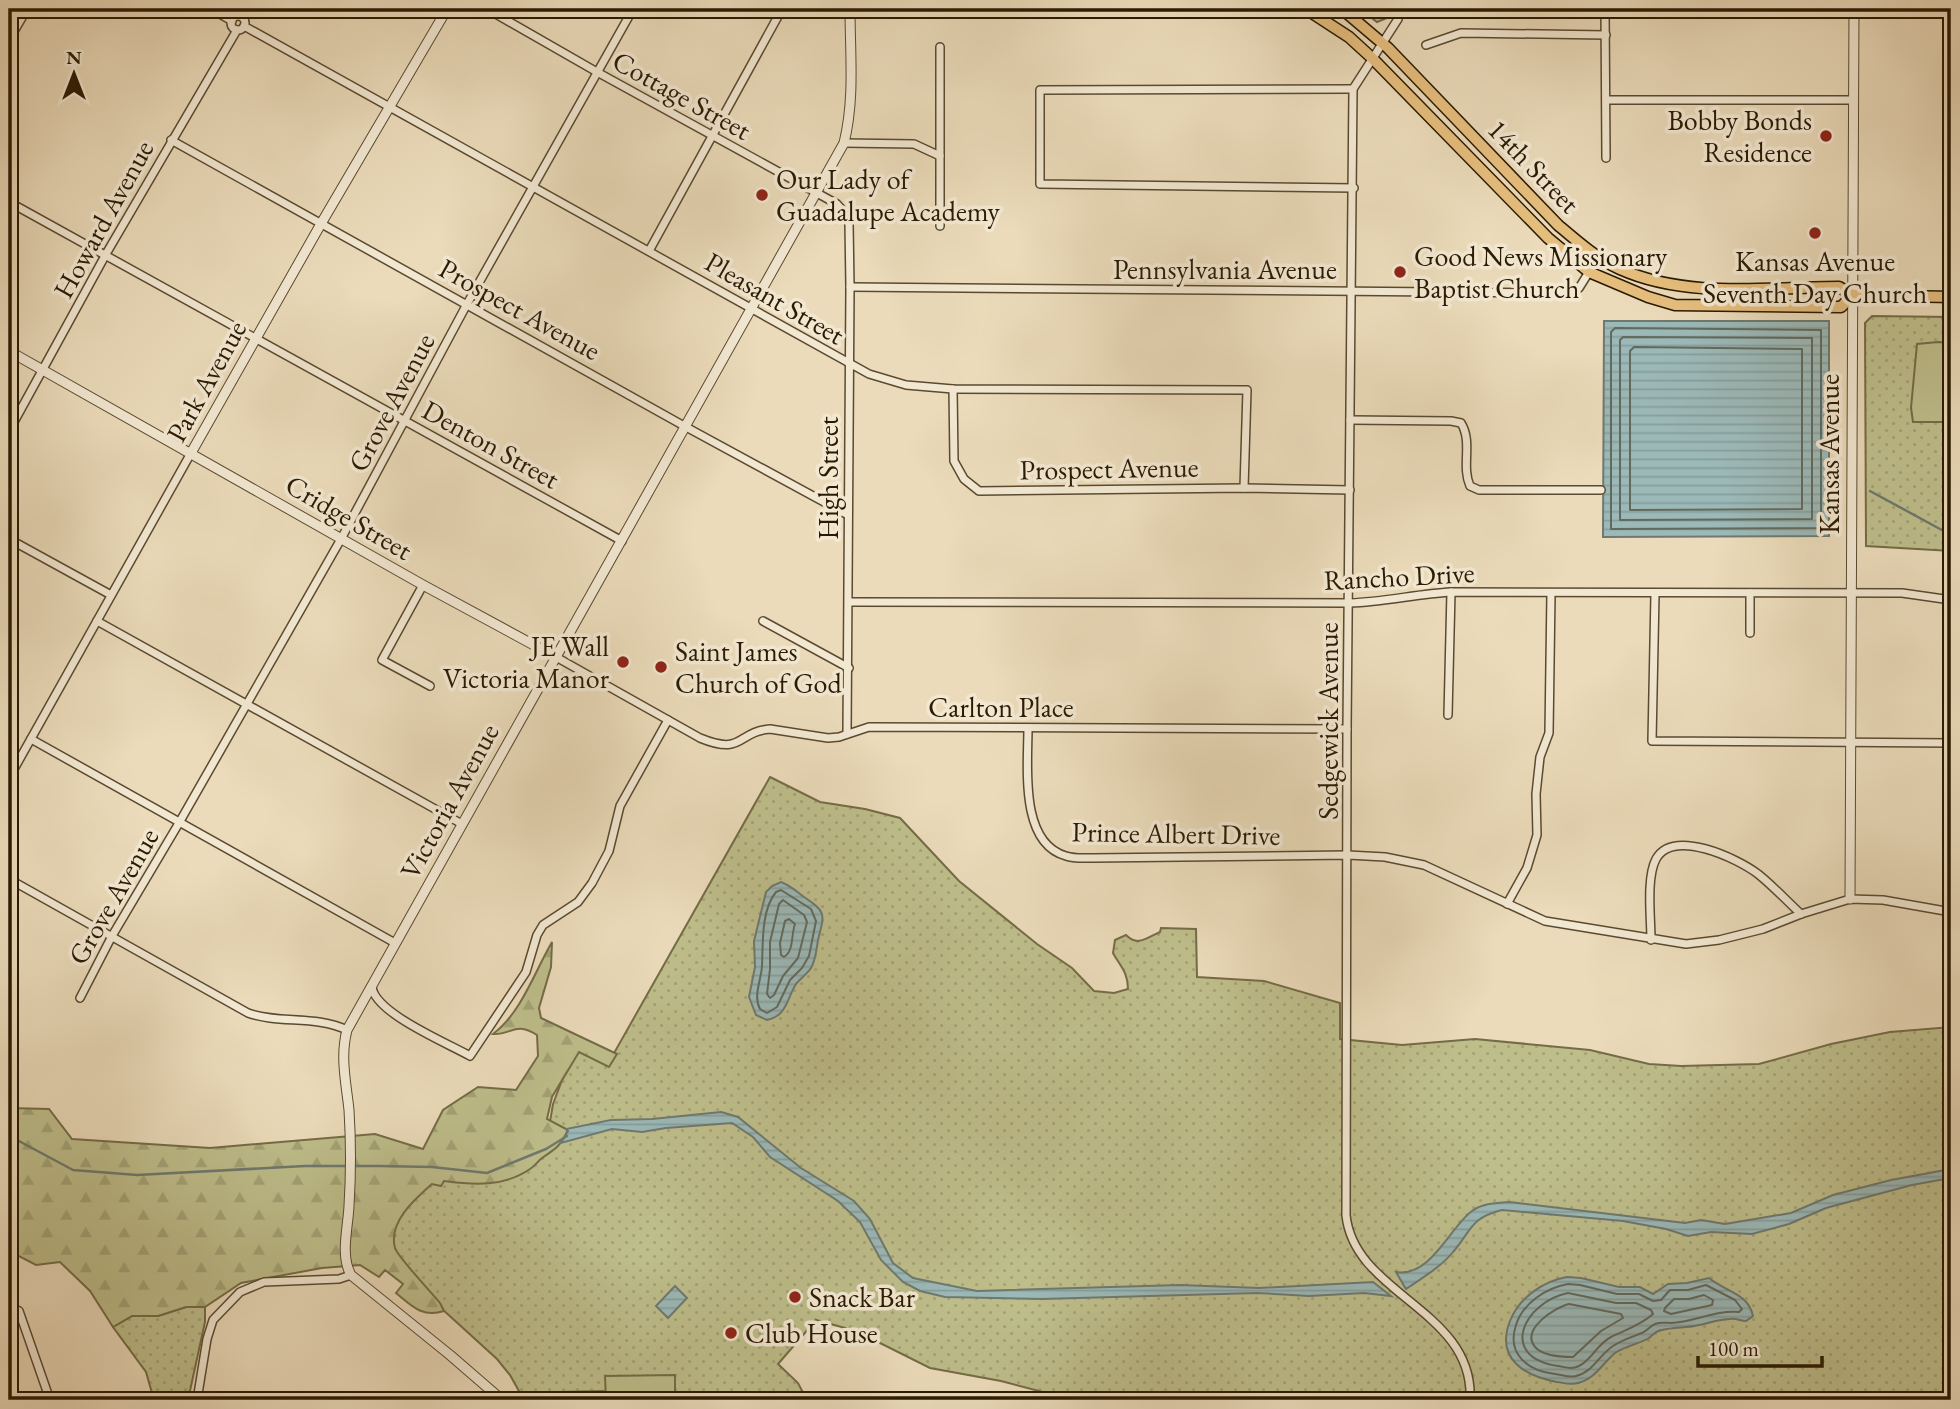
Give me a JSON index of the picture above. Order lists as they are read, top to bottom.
{
  "streets": {
    "main road": ["14th Street"],
    "street": [
      "Cottage Street",
      "Howard Avenue",
      "Pennsylvania Avenue",
      "Pleasant Street",
      "Prospect Avenue",
      "Park Avenue",
      "Grove Avenue",
      "Denton Street",
      "Kansas Avenue",
      "High Street",
      "Cridge Street",
      "Rancho Drive",
      "Carlton Place",
      "Sedgewick Avenue",
      "Victoria Avenue",
      "Prince Albert Drive"
    ]
  },
  "crossings": [
    ["Cottage Street", "Grove Avenue"],
    ["Cottage Street", "High Street"],
    ["Cottage Street", "Victoria Avenue"],
    ["14th Street", "Pennsylvania Avenue"],
    ["14th Street", "Kansas Avenue"],
    ["Howard Avenue", "Pleasant Street"],
    ["Howard Avenue", "Prospect Avenue"],
    ["Howard Avenue", "Denton Street"],
    ["Howard Avenue", "Cridge Street"],
    ["Pennsylvania Avenue", "High Street"],
    ["Pennsylvania Avenue", "Sedgewick Avenue"],
    ["Pleasant Street", "Prospect Avenue"],
    ["Pleasant Street", "Park Avenue"],
    ["Pleasant Street", "Grove Avenue"],
    ["Pleasant Street", "High Street"],
    ["Pleasant Street", "Victoria Avenue"],
    ["Prospect Avenue", "Park Avenue"],
    ["Prospect Avenue", "Grove Avenue"],
    ["Prospect Avenue", "High Street"],
    ["Prospect Avenue", "Sedgewick Avenue"],
    ["Prospect Avenue", "Victoria Avenue"],
    ["Park Avenue", "Denton Street"],
    ["Park Avenue", "Cridge Street"],
    ["Grove Avenue", "Denton Street"],
    ["Grove Avenue", "Cridge Street"],
    ["Denton Street", "Victoria Avenue"],
    ["Kansas Avenue", "Rancho Drive"],
    ["Kansas Avenue", "Prince Albert Drive"],
    ["High Street", "Rancho Drive"],
    ["High Street", "Carlton Place"],
    ["Cridge Street", "Carlton Place"],
    ["Cridge Street", "Victoria Avenue"],
    ["Rancho Drive", "Sedgewick Avenue"],
    ["Carlton Place", "Sedgewick Avenue"],
    ["Carlton Place", "Prince Albert Drive"],
    ["Sedgewick Avenue", "Prince Albert Drive"]
  ],
  "places": [
    "Bobby Bonds Residence",
    "Our Lady of Guadalupe Academy",
    "Kansas Avenue Seventh Day Church",
    "Good News Missionary Baptist Church",
    "JE Wall Victoria Manor",
    "Saint James Church of God",
    "Snack Bar",
    "Club House"
  ],
  "scale_bar": "100 m",
  "north": "top"
}
